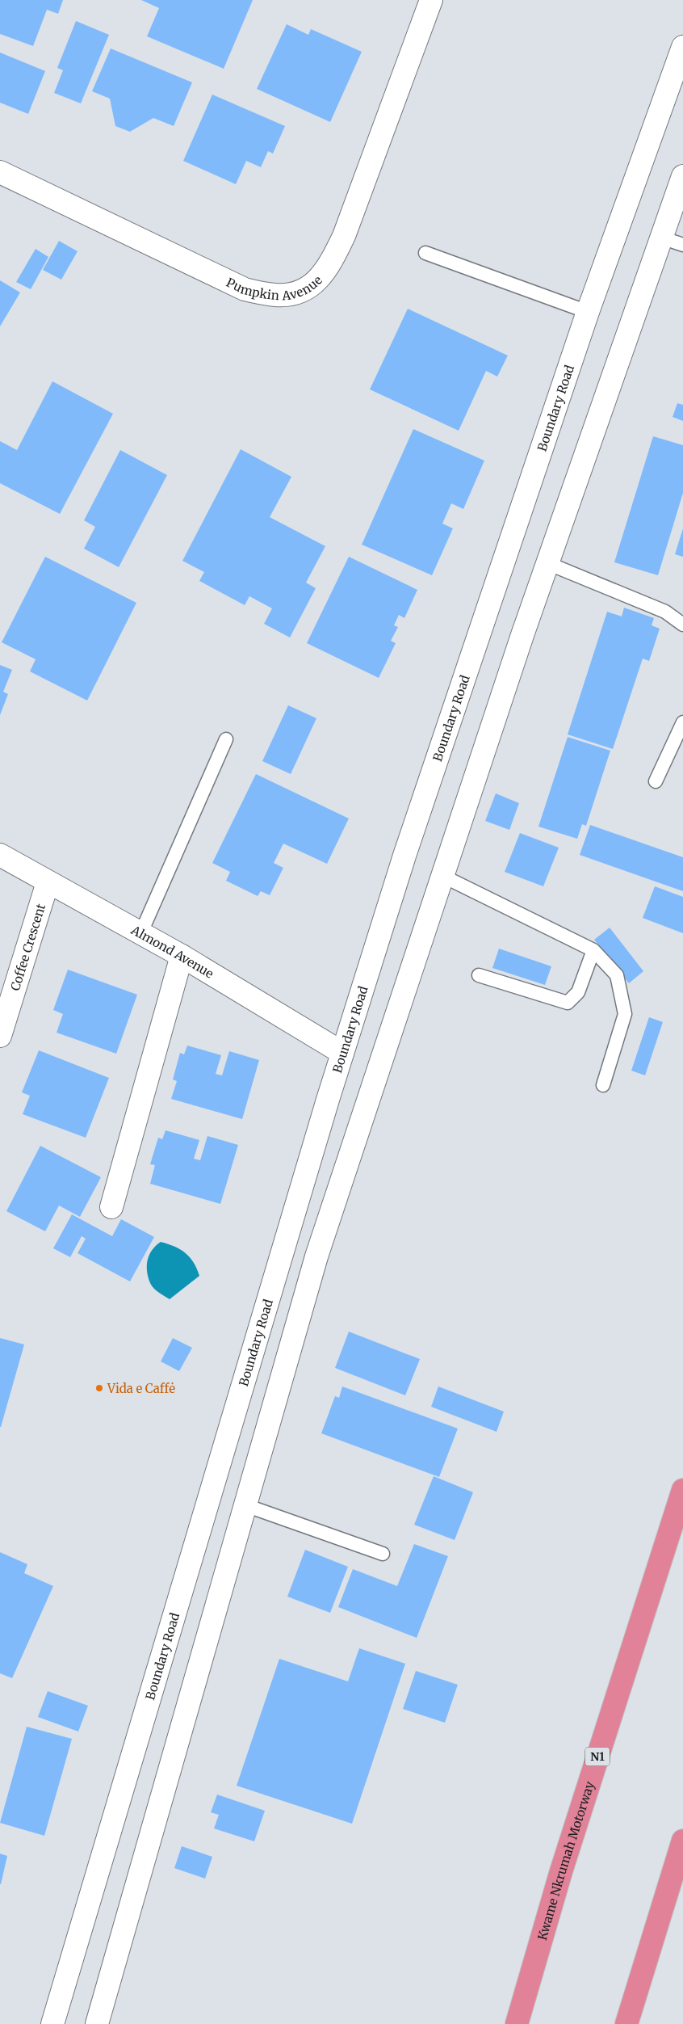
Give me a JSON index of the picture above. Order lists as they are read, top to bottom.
{
  "streets": {
    "highway": ["N1", "Kwame Nkrumah Motorway"],
    "main road": [
      "Pumpkin Avenue",
      "Boundary Road",
      "Coffee Crescent",
      "Almond Avenue"
    ]
  },
  "crossings": [
    ["Boundary Road", "Almond Avenue"],
    ["Coffee Crescent", "Almond Avenue"]
  ],
  "places": ["Vida e Caffė"]
}
